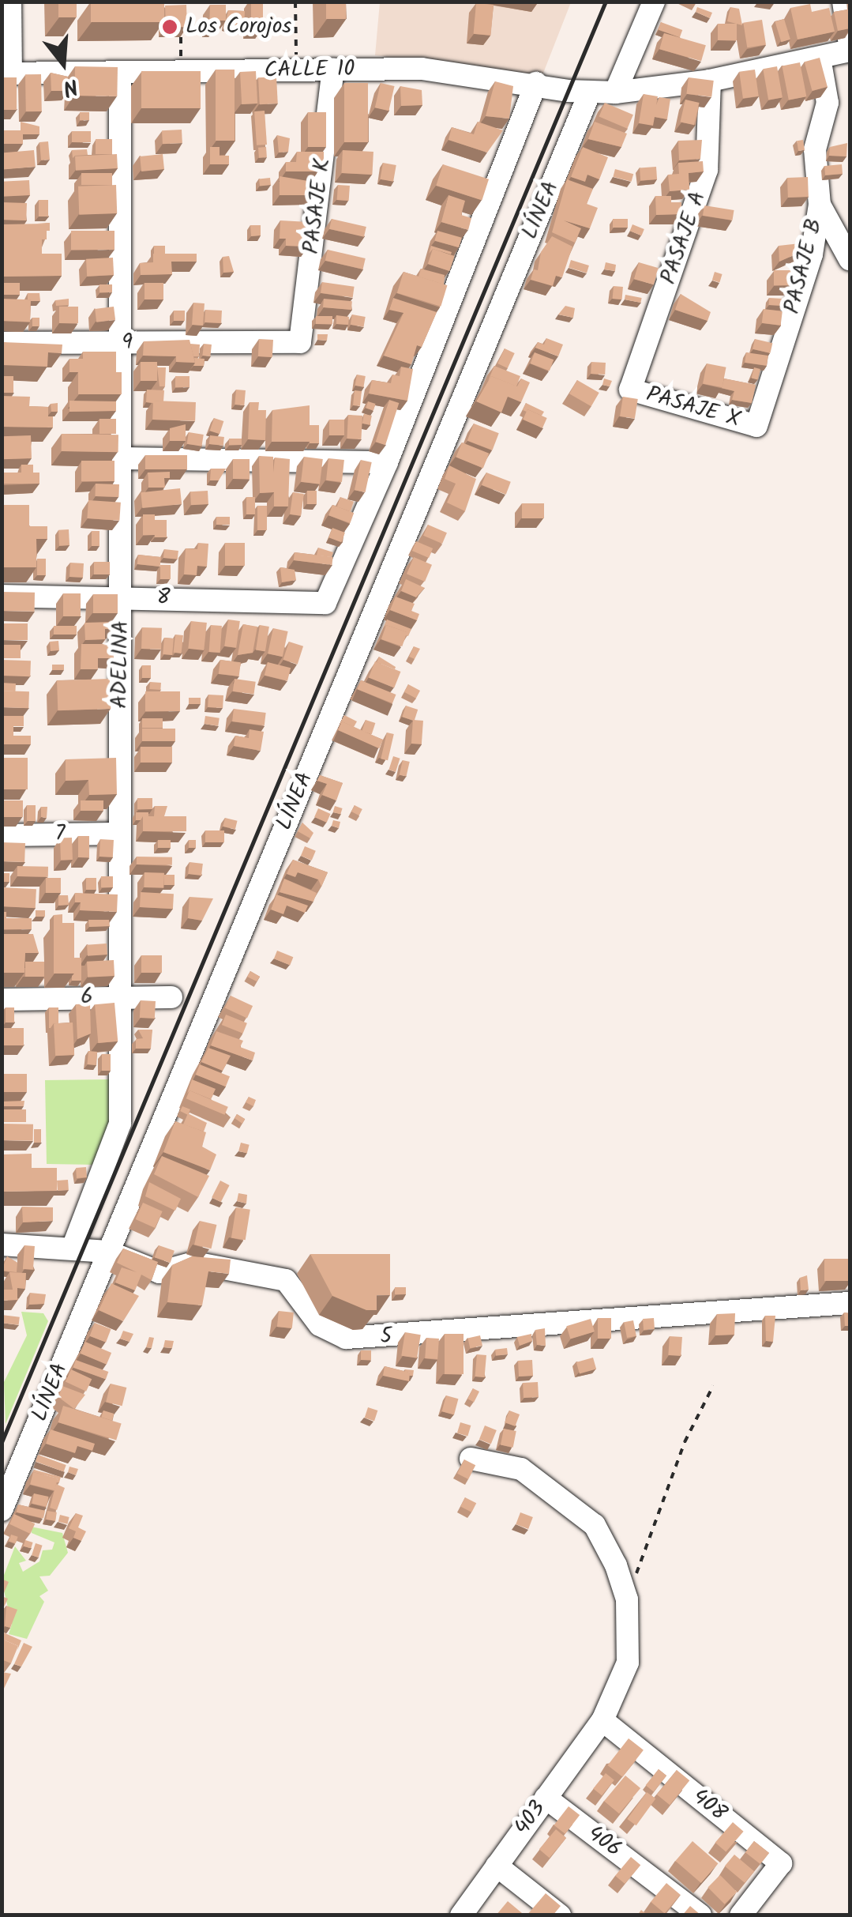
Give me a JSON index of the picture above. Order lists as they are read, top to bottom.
{
  "streets": {
    "street": [
      "CALLE 10",
      "PASAJE K",
      "LÍNEA",
      "PASAJE A",
      "PASAJE B",
      "9",
      "PASAJE X",
      "8",
      "ADELINA",
      "7",
      "6",
      "5",
      "408",
      "403",
      "406"
    ]
  },
  "crossings": [
    ["CALLE 10", "PASAJE K"],
    ["CALLE 10", "LÍNEA"],
    ["CALLE 10", "PASAJE A"],
    ["CALLE 10", "PASAJE B"],
    ["CALLE 10", "ADELINA"],
    ["PASAJE K", "9"],
    ["LÍNEA", "5"],
    ["PASAJE A", "PASAJE X"],
    ["PASAJE B", "PASAJE X"],
    ["9", "ADELINA"],
    ["8", "ADELINA"],
    ["ADELINA", "7"],
    ["ADELINA", "6"],
    ["ADELINA", "5"],
    ["408", "403"],
    ["403", "406"]
  ],
  "places": ["Los Corojos"],
  "north": "bottom"
}
